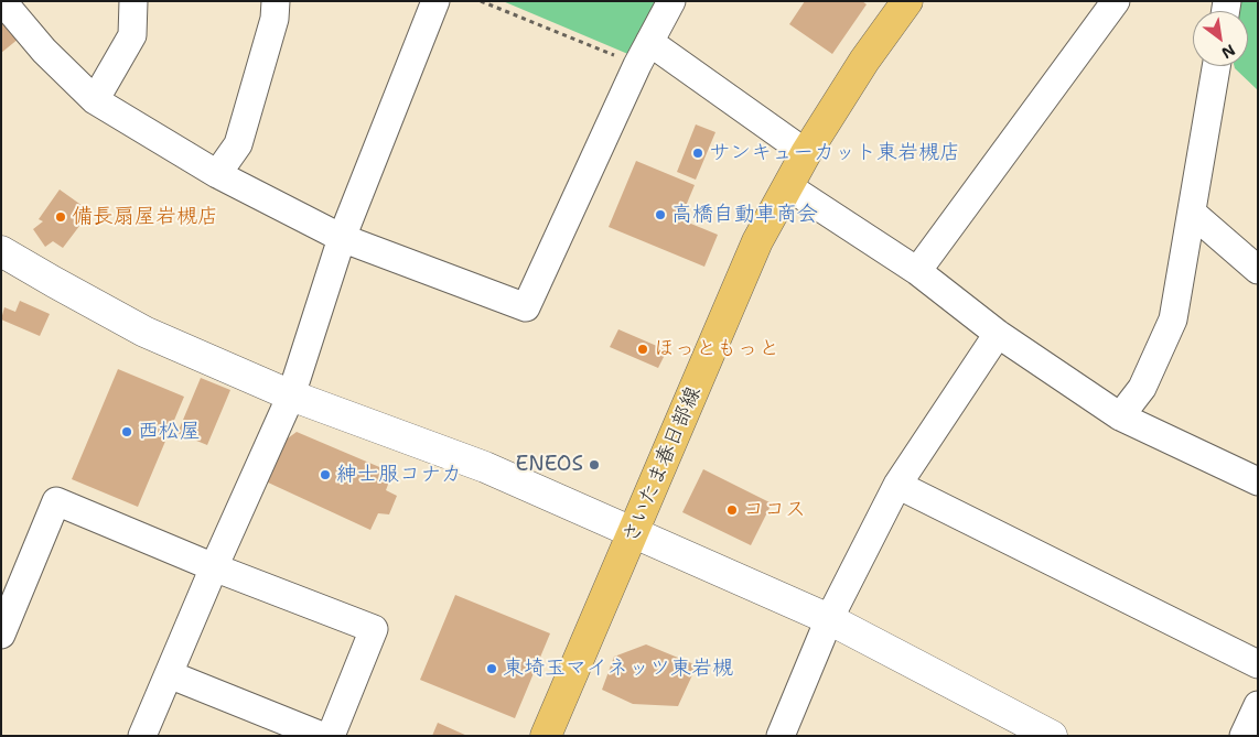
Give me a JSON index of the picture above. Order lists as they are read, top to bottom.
{
  "streets": {
    "main road": ["さいたま春日部線"]
  },
  "places": [
    "サンキューカット東岩槻店",
    "高橋自動車商会",
    "備長扇屋岩槻店",
    "ほっともっと",
    "西松屋",
    "ENEOS",
    "紳士服コナカ",
    "ココス",
    "東埼玉マイネッツ東岩槻"
  ],
  "north": "bottom right"
}
